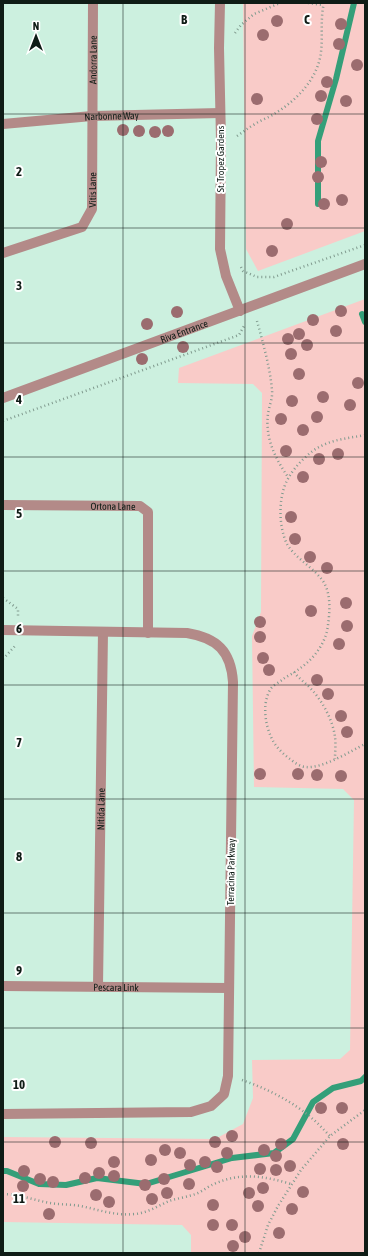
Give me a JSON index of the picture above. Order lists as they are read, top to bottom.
{
  "streets": {
    "street": [
      "Andorra Lane",
      "Narbonne Way",
      "St. Tropez Gardens",
      "Vitis Lane",
      "Riva Entrance",
      "Ortona Lane",
      "Nitida Lane",
      "Terracina Parkway",
      "Pescara Link"
    ]
  },
  "crossings": [
    ["Andorra Lane", "Narbonne Way"],
    ["Andorra Lane", "Vitis Lane"],
    ["Narbonne Way", "St. Tropez Gardens"],
    ["Narbonne Way", "Vitis Lane"],
    ["St. Tropez Gardens", "Riva Entrance"],
    ["Ortona Lane", "Terracina Parkway"],
    ["Nitida Lane", "Terracina Parkway"],
    ["Nitida Lane", "Pescara Link"],
    ["Terracina Parkway", "Pescara Link"]
  ],
  "north": "top",
  "grid": {
    "columns": ["B", "C"],
    "rows": [
      "2",
      "3",
      "4",
      "5",
      "6",
      "7",
      "8",
      "9",
      "10",
      "11"
    ]
  }
}
